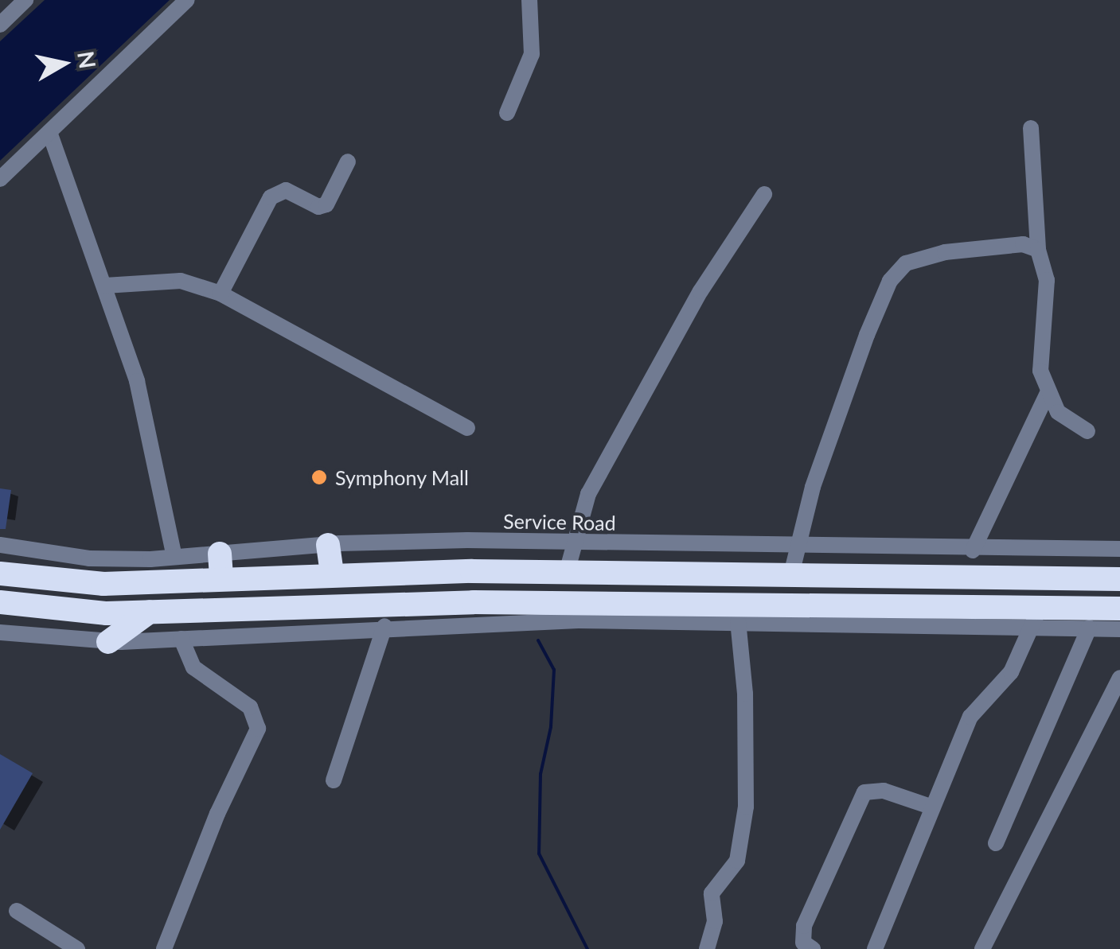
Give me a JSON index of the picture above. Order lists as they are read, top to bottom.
{
  "streets": {
    "street": ["Service Road"]
  },
  "places": ["Symphony Mall"],
  "north": "right"
}
